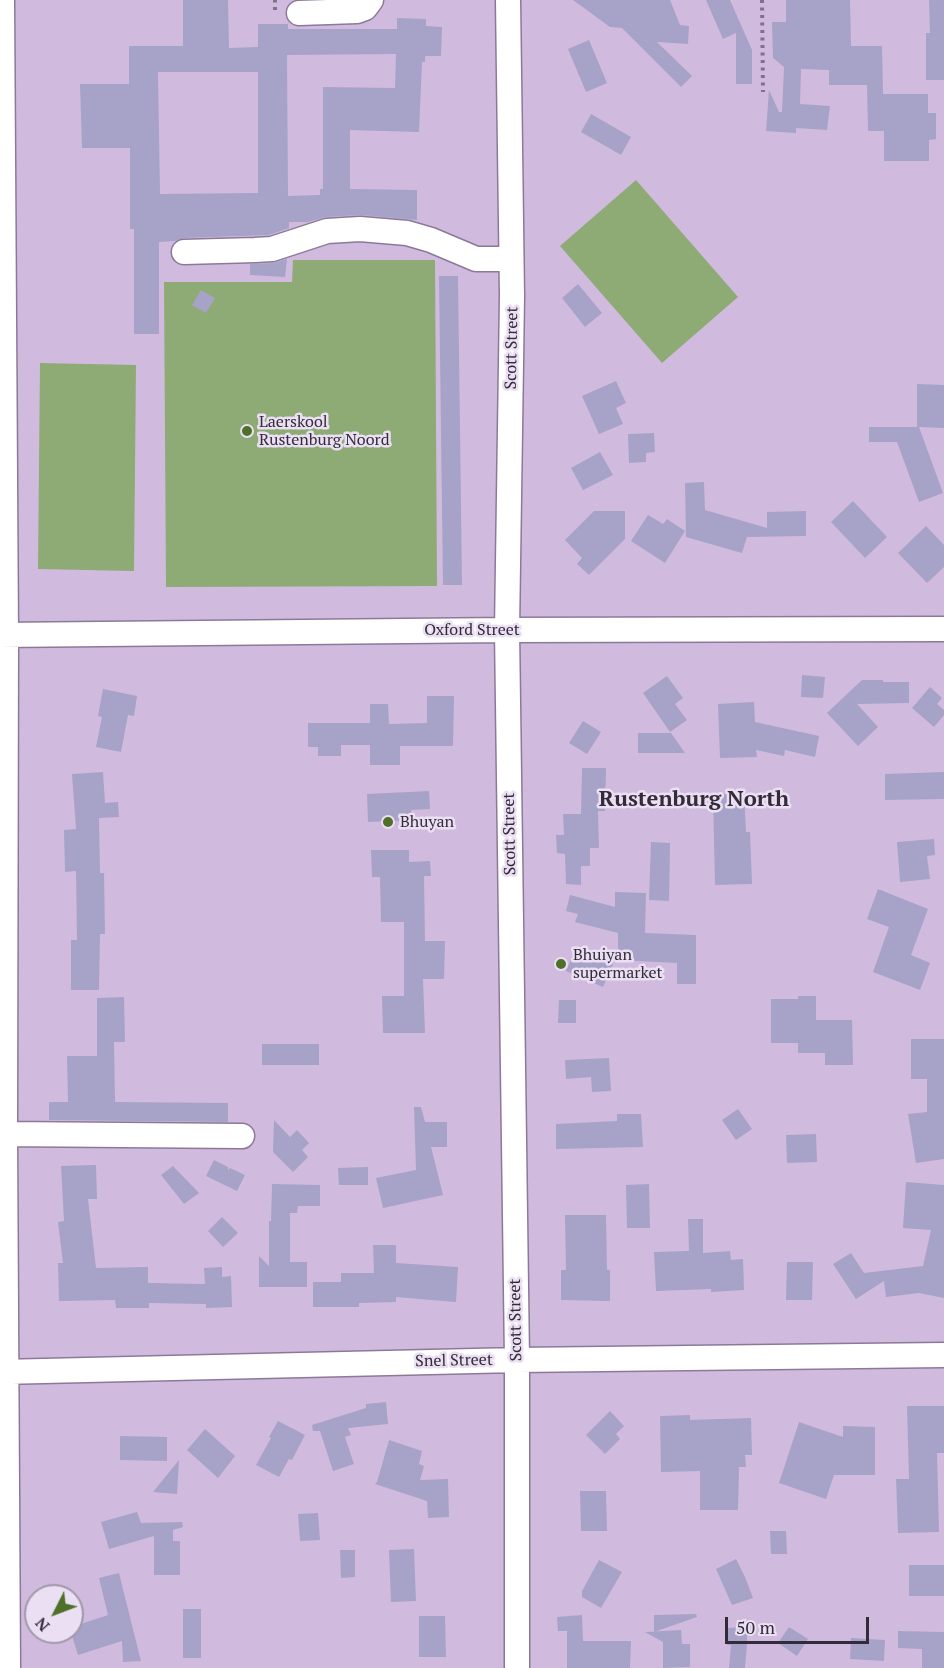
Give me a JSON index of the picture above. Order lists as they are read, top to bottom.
{
  "streets": {
    "street": ["Scott Street", "Oxford Street", "Snel Street"]
  },
  "crossings": [
    ["Scott Street", "Oxford Street"],
    ["Scott Street", "Snel Street"]
  ],
  "districts": ["Rustenburg North"],
  "places": ["Laerskool Rustenburg Noord", "Bhuyan", "Bhuiyan supermarket"],
  "scale_bar": "50 m",
  "north": "bottom left"
}
